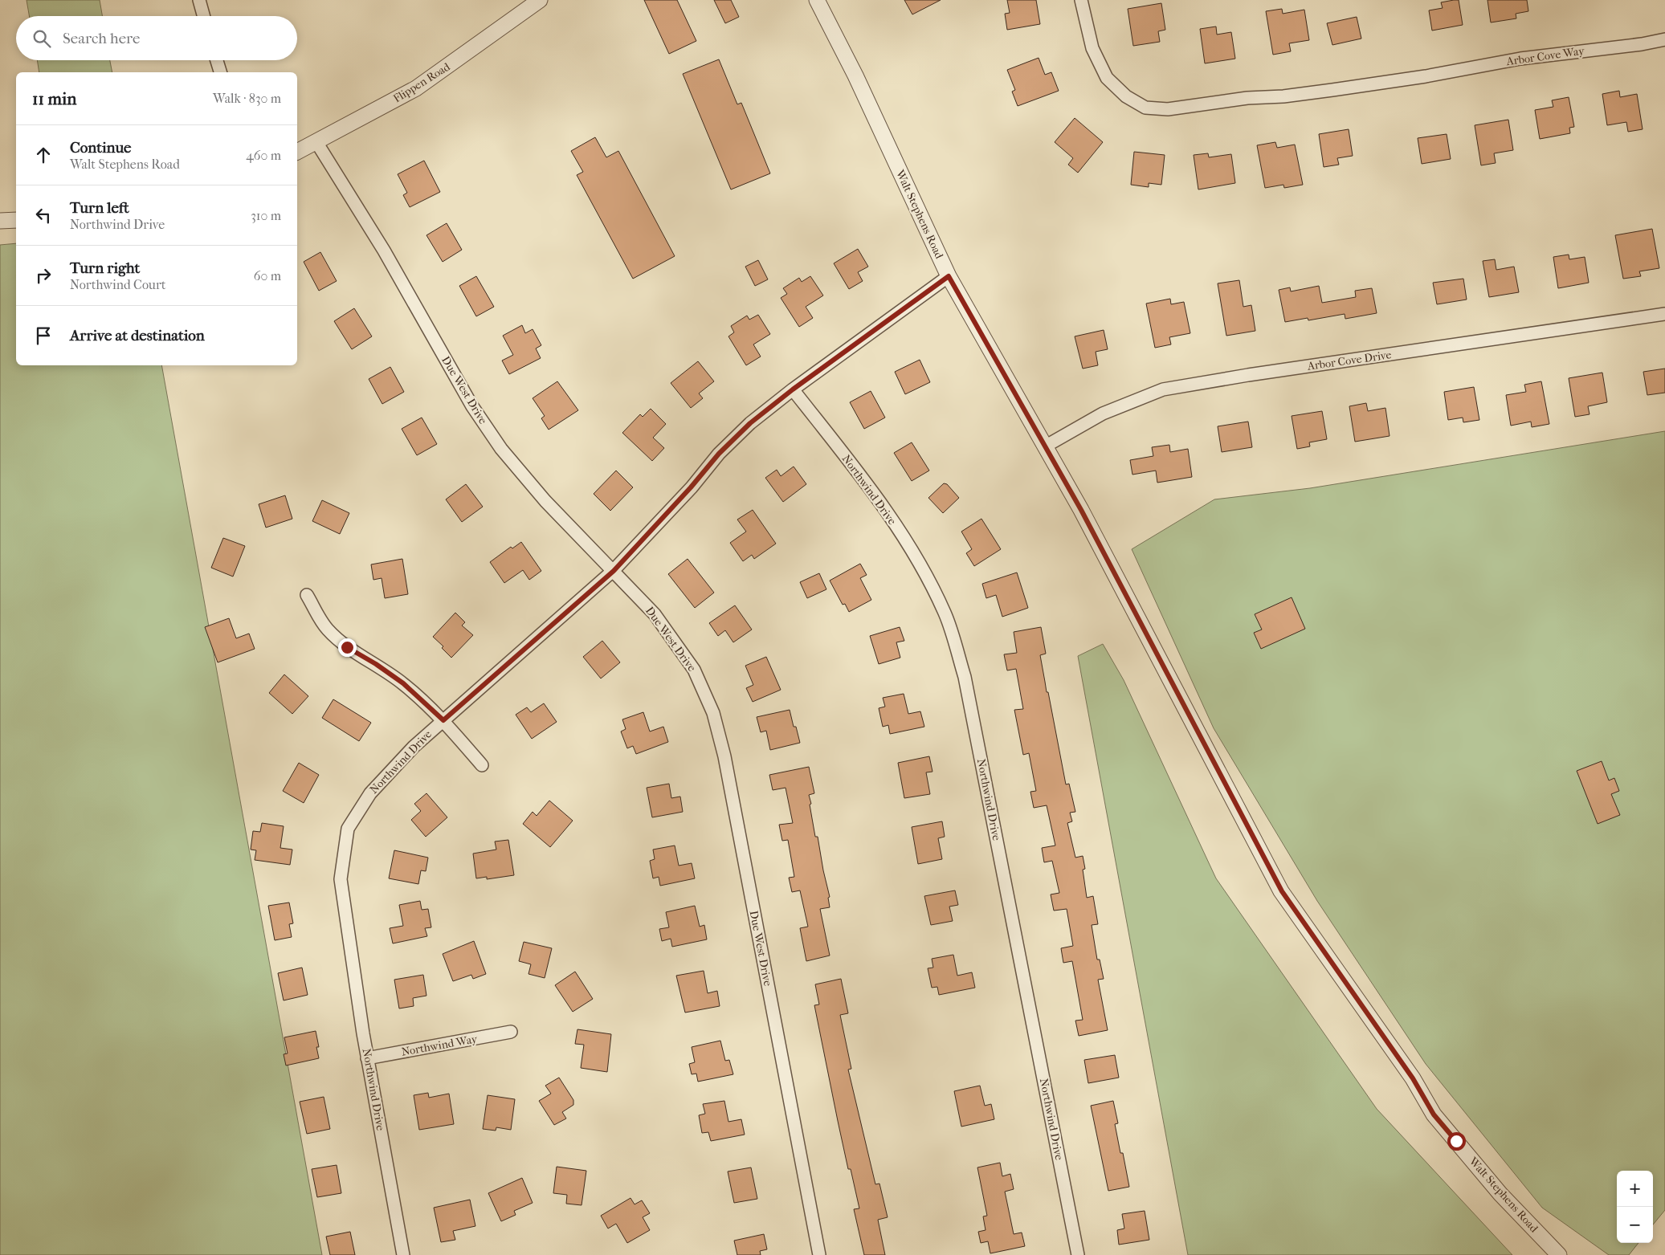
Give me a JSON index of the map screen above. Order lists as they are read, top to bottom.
{
  "streets": {
    "street": [
      "Arbor Cove Way",
      "Flippen Road",
      "Walt Stephens Road",
      "Arbor Cove Drive",
      "Due West Drive",
      "Northwind Drive",
      "Northwind Way"
    ]
  },
  "crossings": [
    ["Flippen Road", "Due West Drive"],
    ["Walt Stephens Road", "Arbor Cove Drive"],
    ["Walt Stephens Road", "Northwind Drive"],
    ["Due West Drive", "Northwind Drive"],
    ["Northwind Drive", "Northwind Way"]
  ],
  "page": {
    "search": "Search here",
    "heading": ["11 min", "Walk · 830 m"],
    "list": [
      ["Continue", "Walt Stephens Road", "460 m"],
      ["Turn left", "Northwind Drive", "310 m"],
      ["Turn right", "Northwind Court", "60 m"],
      "Arrive at destination"
    ],
    "map_buttons": ["+", "−"]
  }
}
